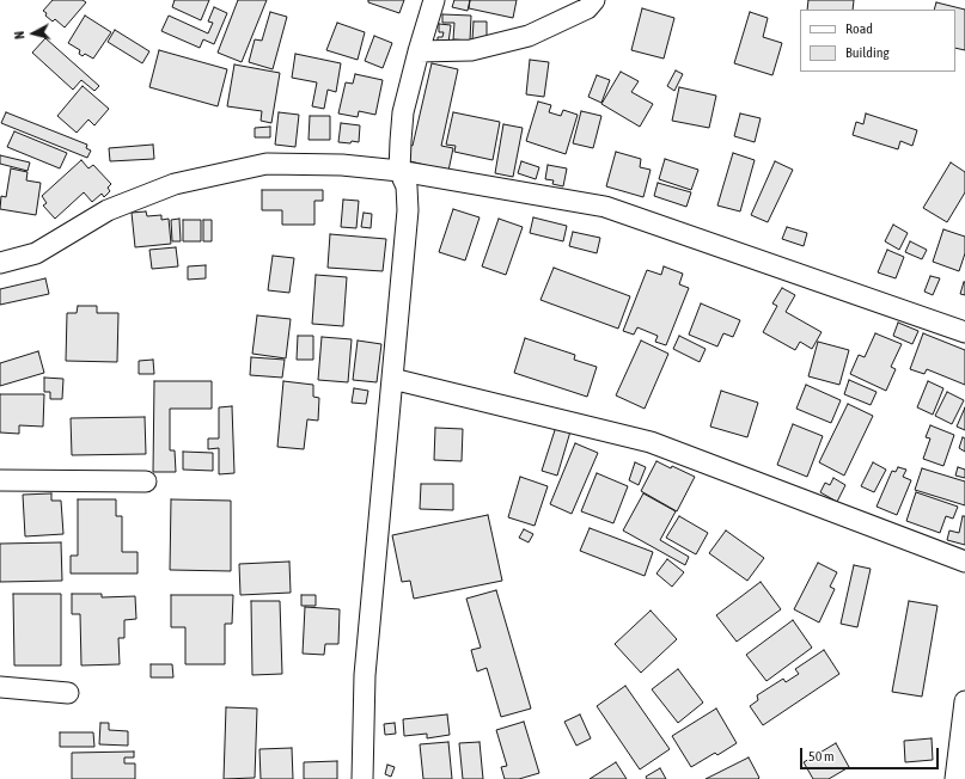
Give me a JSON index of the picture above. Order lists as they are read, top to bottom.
{
  "legend": ["Road", "Building"],
  "scale_bar": "50 m",
  "north": "left"
}
